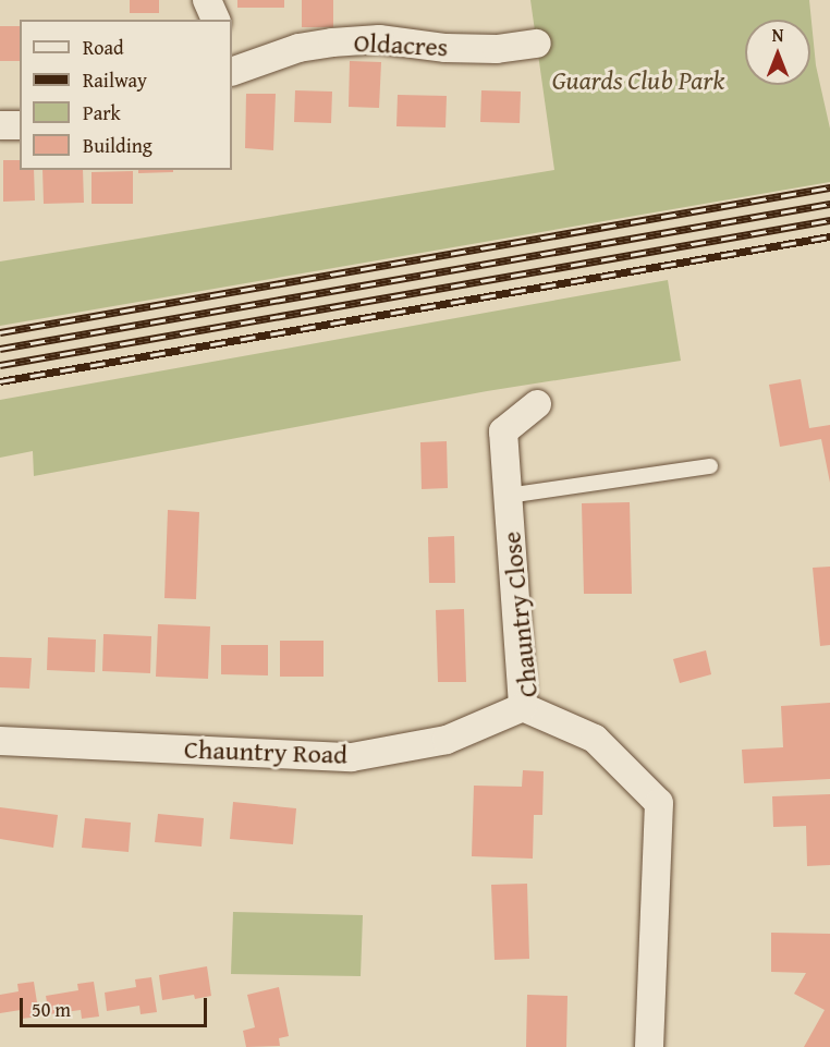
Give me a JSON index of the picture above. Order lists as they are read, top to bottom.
{
  "streets": {
    "street": ["Oldacres", "Chauntry Close", "Chauntry Road"]
  },
  "crossings": [
    ["Chauntry Close", "Chauntry Road"]
  ],
  "parks": ["Guards Club Park"],
  "legend": [
    "Road",
    "Railway",
    "Park",
    "Building"
  ],
  "scale_bar": "50 m",
  "north": "top"
}
